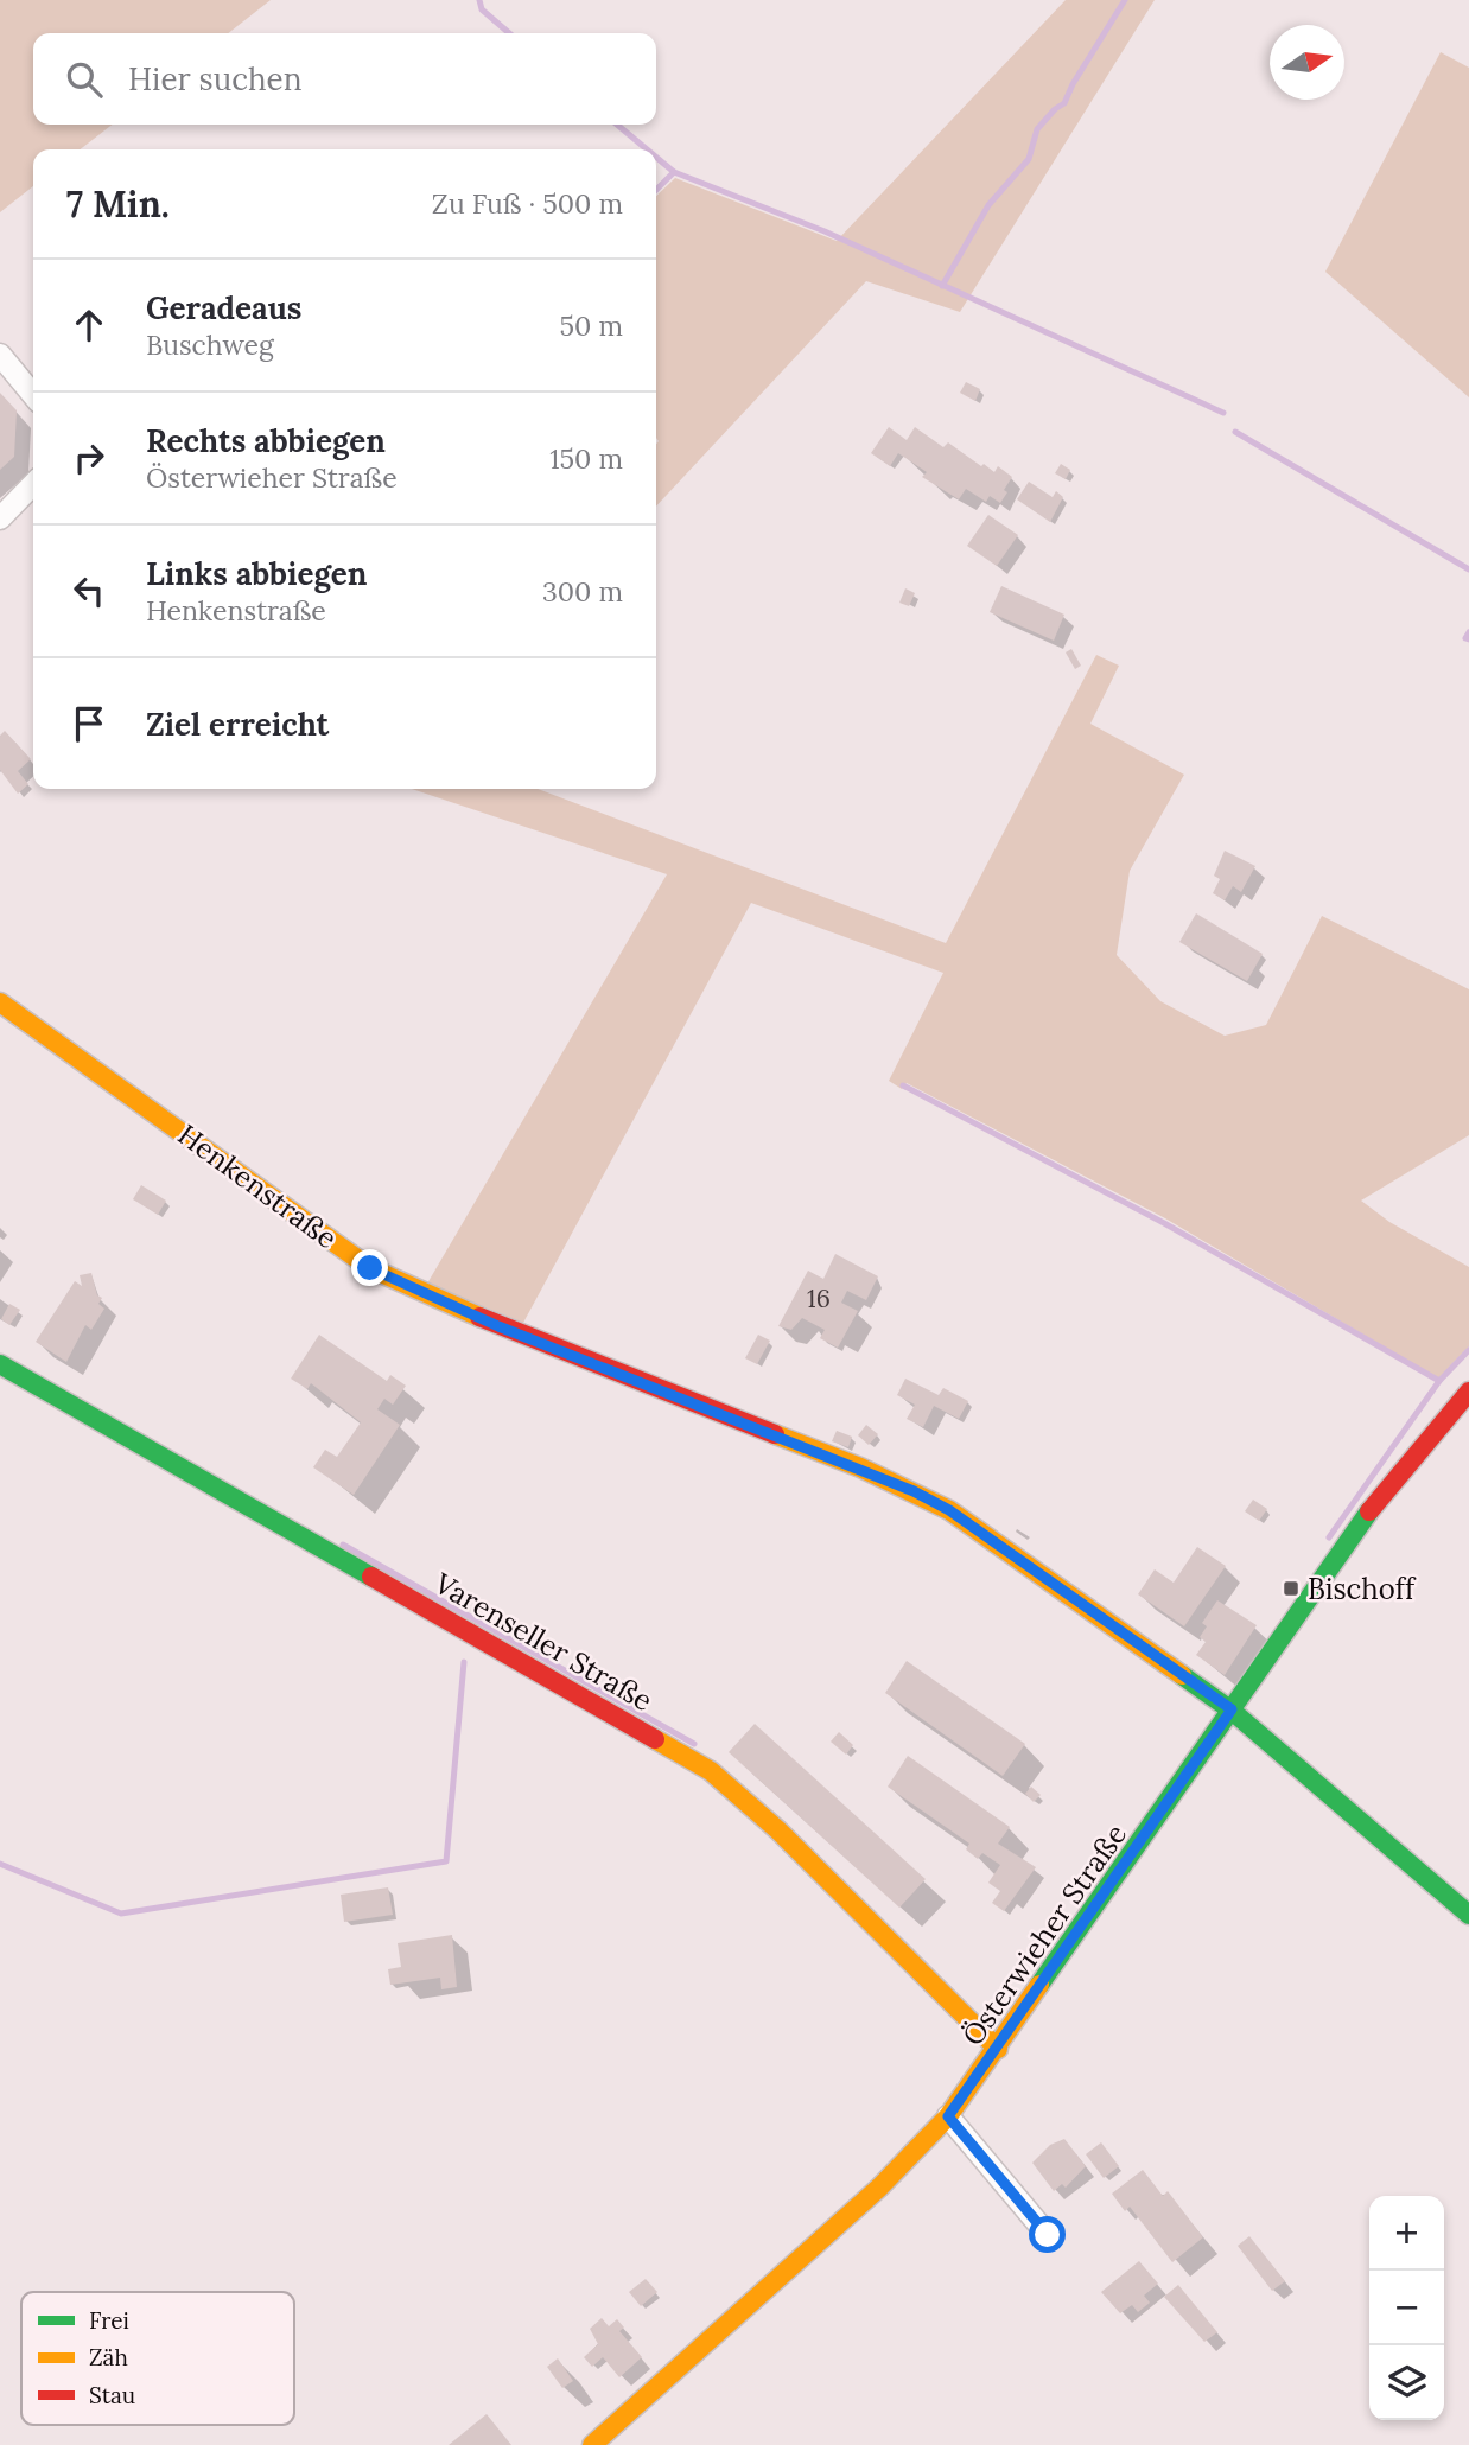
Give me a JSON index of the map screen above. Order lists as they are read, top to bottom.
{
  "streets": {
    "street": ["Henkenstraße", "Varenseller Straße", "Österwieher Straße"]
  },
  "crossings": [
    ["Henkenstraße", "Österwieher Straße"],
    ["Varenseller Straße", "Österwieher Straße"]
  ],
  "places": {
    "transit": ["Bischoff"]
  },
  "house_numbers": ["16"],
  "legend": ["Frei", "Zäh", "Stau"],
  "north": "right",
  "page": {
    "search": "Hier suchen",
    "heading": ["7 Min.", "Zu Fuß · 500 m"],
    "list": [
      ["Geradeaus", "Buschweg", "50 m"],
      ["Rechts abbiegen", "Österwieher Straße", "150 m"],
      ["Links abbiegen", "Henkenstraße", "300 m"],
      "Ziel erreicht"
    ],
    "map_buttons": ["+", "−"]
  }
}
